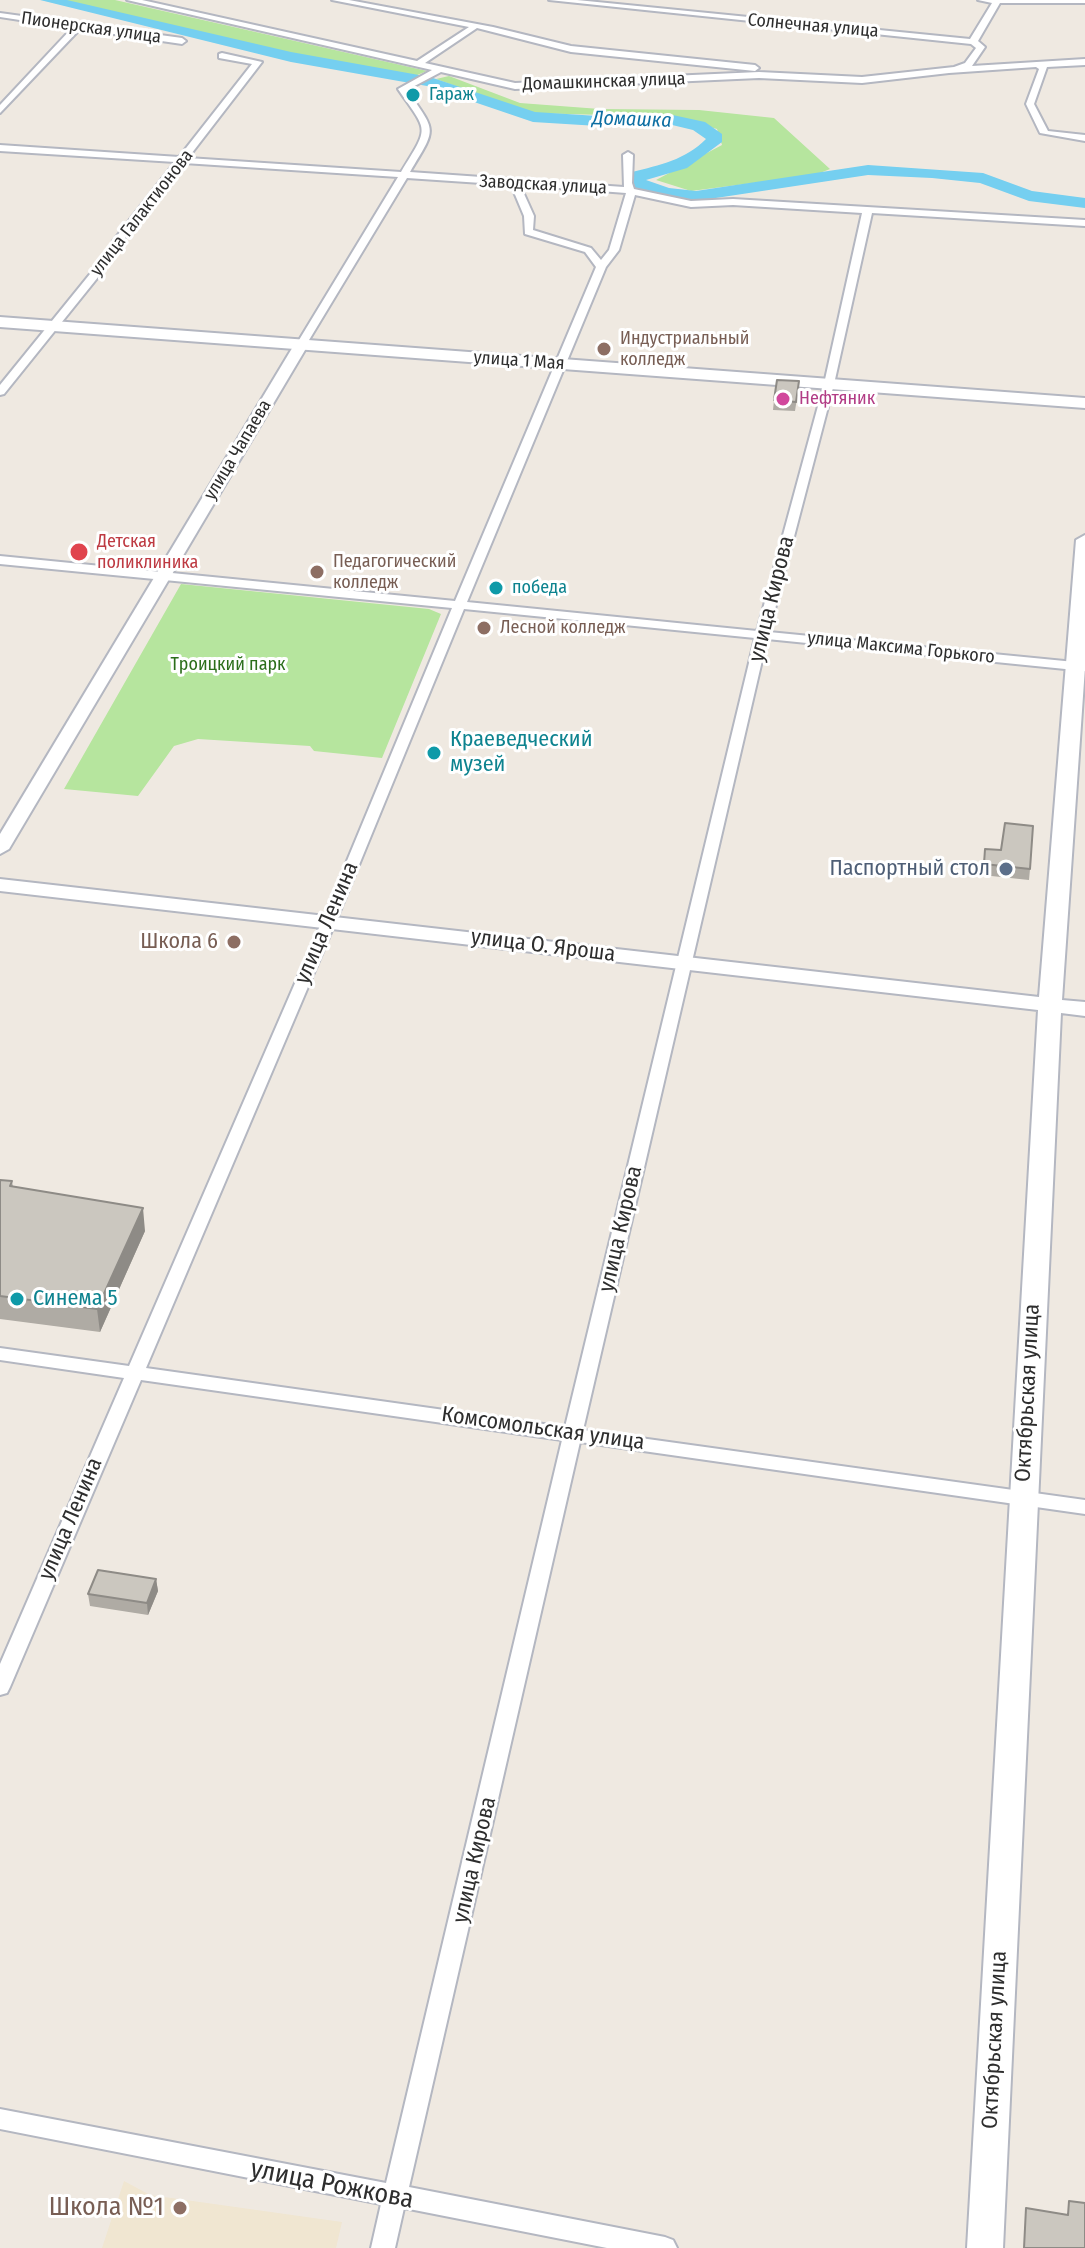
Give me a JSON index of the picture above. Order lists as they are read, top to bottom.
{
  "streets": {
    "main road": ["улица 1 Мая", "улица О. Яроша", "Октябрьская улица"],
    "street": [
      "Солнечная улица",
      "Пионерская улица",
      "Домашкинская улица",
      "Заводская улица",
      "улица Галактионова",
      "улица Чапаева",
      "улица Кирова",
      "улица Максима Горького",
      "улица Ленина",
      "Комсомольская улица",
      "улица Рожкова"
    ]
  },
  "crossings": [
    ["Домашкинская улица", "улица Чапаева"],
    ["Заводская улица", "улица Галактионова"],
    ["Заводская улица", "улица Чапаева"],
    ["Заводская улица", "улица Кирова"],
    ["Заводская улица", "улица Ленина"],
    ["улица Галактионова", "улица 1 Мая"],
    ["улица 1 Мая", "улица Чапаева"],
    ["улица 1 Мая", "улица Кирова"],
    ["улица 1 Мая", "улица Ленина"],
    ["улица Чапаева", "улица Максима Горького"],
    ["улица Кирова", "улица Максима Горького"],
    ["улица Кирова", "улица О. Яроша"],
    ["улица Кирова", "Комсомольская улица"],
    ["улица Кирова", "улица Рожкова"],
    ["улица Максима Горького", "улица Ленина"],
    ["улица Максима Горького", "Октябрьская улица"],
    ["улица Ленина", "улица О. Яроша"],
    ["улица Ленина", "Комсомольская улица"],
    ["улица О. Яроша", "Октябрьская улица"],
    ["Октябрьская улица", "Комсомольская улица"]
  ],
  "water": ["Домашка"],
  "parks": ["Троицкий парк"],
  "places": [
    "Гараж",
    "Индустриальный колледж",
    "Нефтяник",
    "Детская поликлиника",
    "Педагогический колледж",
    "победа",
    "Лесной колледж",
    "Краеведческий музей",
    "Паспортный стол",
    "Школа 6",
    "Синема 5",
    "Школа №1"
  ]
}
